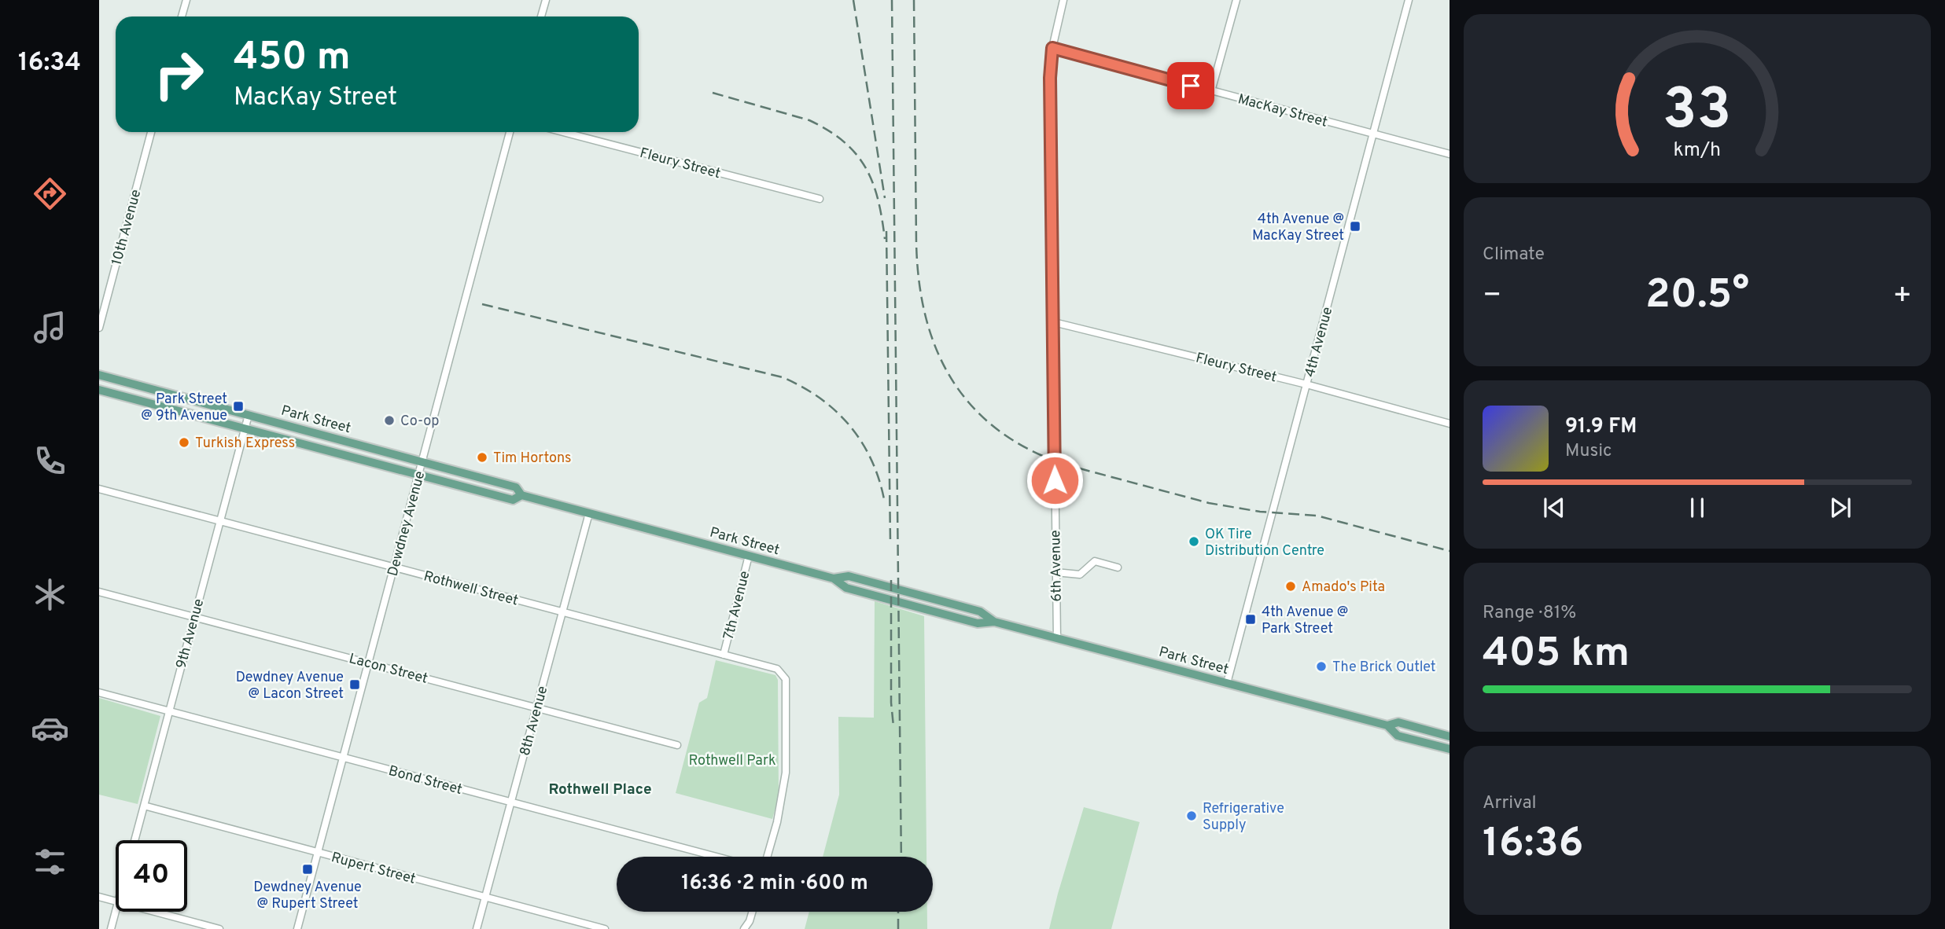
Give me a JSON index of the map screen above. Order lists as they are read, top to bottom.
{
  "streets": {
    "main road": ["Park Street"],
    "street": [
      "MacKay Street",
      "Fleury Street",
      "10th Avenue",
      "4th Avenue",
      "Dewdney Avenue",
      "6th Avenue",
      "Rothwell Street",
      "7th Avenue",
      "9th Avenue",
      "Lacon Street",
      "8th Avenue",
      "Bond Street",
      "Rupert Street"
    ]
  },
  "crossings": [
    ["MacKay Street", "4th Avenue"],
    ["MacKay Street", "6th Avenue"],
    ["Fleury Street", "4th Avenue"],
    ["Fleury Street", "6th Avenue"],
    ["4th Avenue", "Park Street"],
    ["Park Street", "Dewdney Avenue"],
    ["Park Street", "6th Avenue"],
    ["Park Street", "7th Avenue"],
    ["Park Street", "9th Avenue"],
    ["Park Street", "8th Avenue"],
    ["Dewdney Avenue", "Rothwell Street"],
    ["Dewdney Avenue", "Lacon Street"],
    ["Dewdney Avenue", "Bond Street"],
    ["Dewdney Avenue", "Rupert Street"],
    ["Rothwell Street", "7th Avenue"],
    ["Rothwell Street", "9th Avenue"],
    ["Rothwell Street", "8th Avenue"],
    ["9th Avenue", "Lacon Street"],
    ["9th Avenue", "Bond Street"],
    ["9th Avenue", "Rupert Street"],
    ["Lacon Street", "8th Avenue"],
    ["8th Avenue", "Bond Street"],
    ["8th Avenue", "Rupert Street"]
  ],
  "districts": ["Rothwell Place"],
  "parks": ["Rothwell Park"],
  "places": {
    "transit": [
      "4th Avenue @ MacKay Street",
      "Park Street @ 9th Avenue",
      "4th Avenue @ Park Street",
      "Dewdney Avenue @ Lacon Street",
      "Dewdney Avenue @ Rupert Street"
    ],
    "other": [
      "Co-op",
      "Turkish Express",
      "Tim Hortons",
      "OK Tire Distribution Centre",
      "Amado's Pita",
      "The Brick Outlet",
      "Refrigerative Supply"
    ]
  },
  "page": {
    "tabs": "16:34",
    "turn": ["450 m", "MacKay Street"],
    "tile": [
      "Climate",
      ["Range · 81%", "405 km"],
      ["Arrival", "16:36"]
    ],
    "heat": ["−", "20.5°", "+"],
    "song": ["91.9 FM", "Music"],
    "limit": "40",
    "trip": "16:36 · 2 min · 600 m",
    "gauge": ["33", "km/h"]
  }
}
